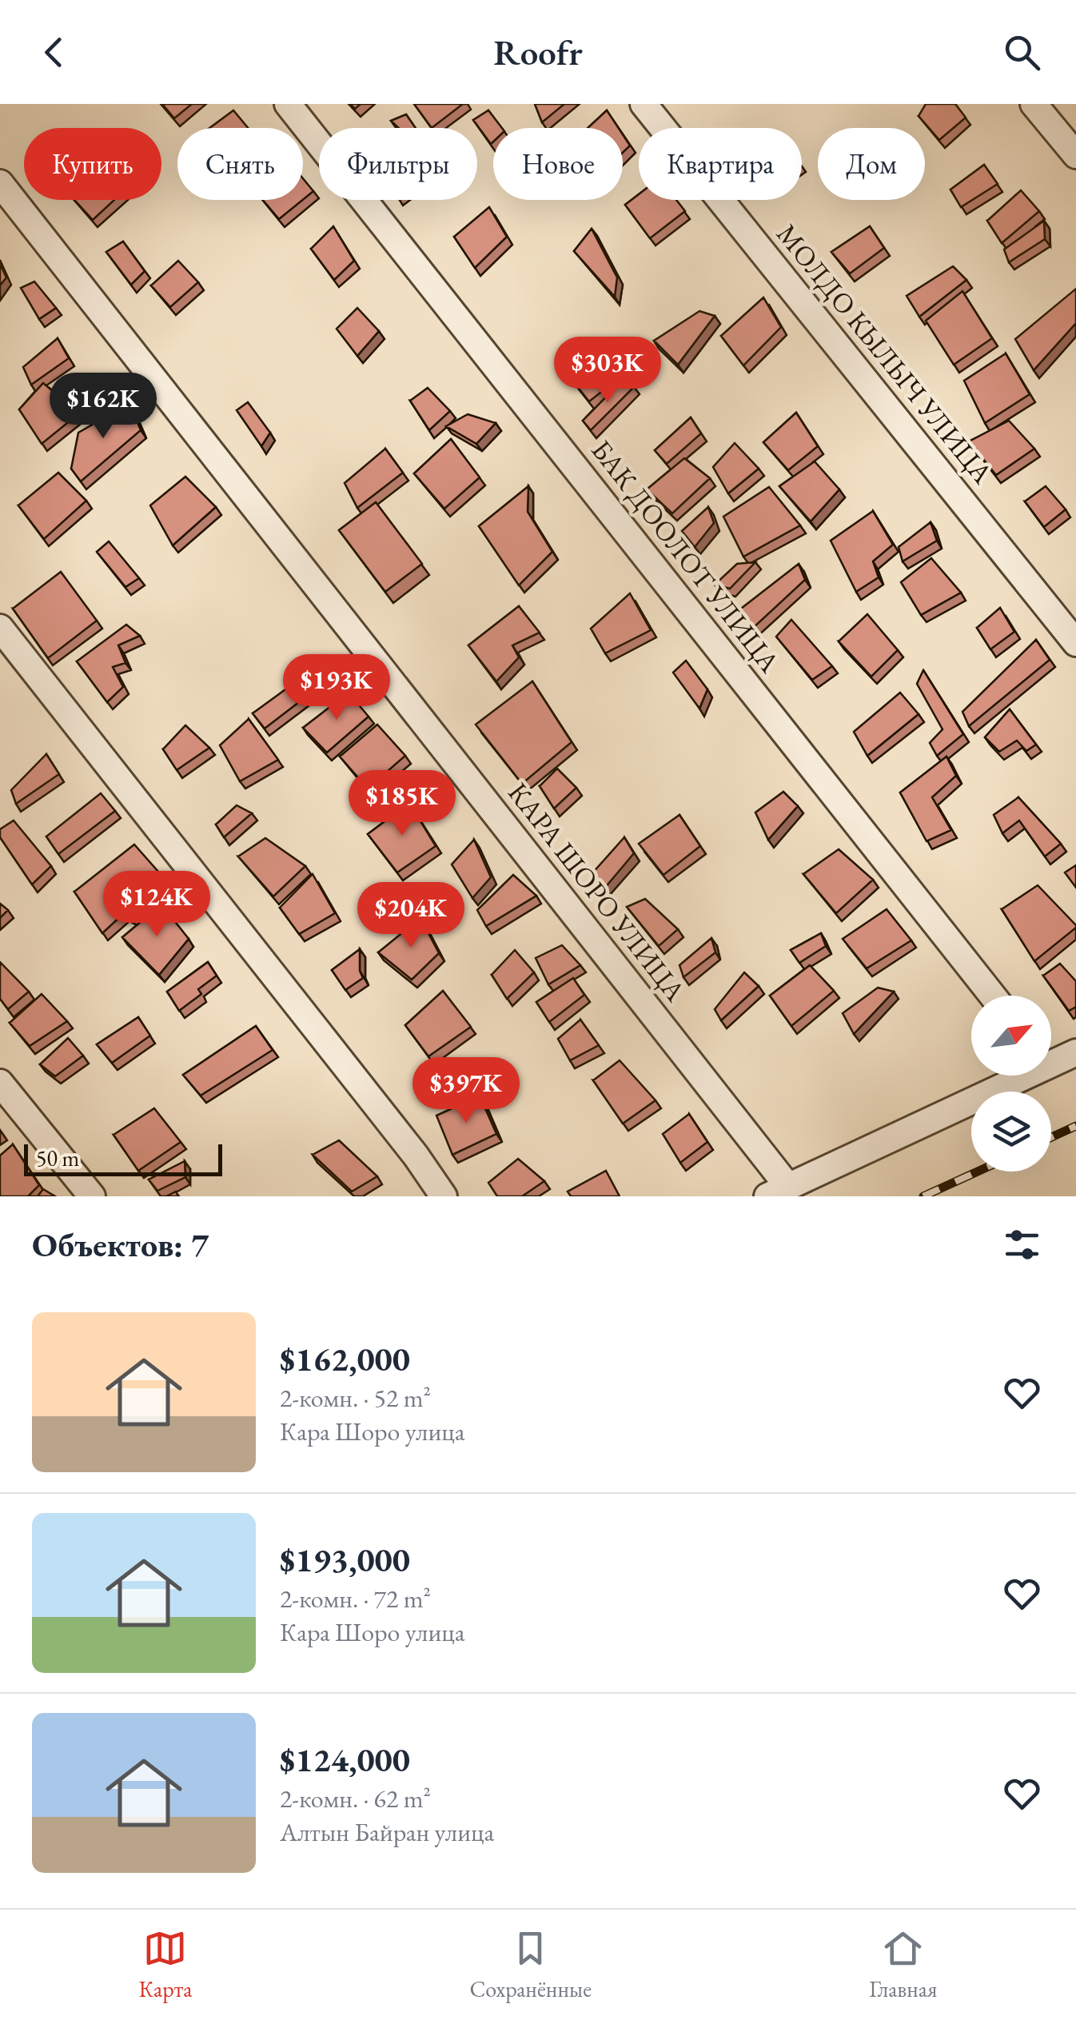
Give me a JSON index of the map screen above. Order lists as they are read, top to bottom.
{
  "streets": {
    "street": ["МОЛДО КЫЛЫЧ УЛИЦА", "БАК ДООЛОТ УЛИЦА", "КАРА ШОРО УЛИЦА"]
  },
  "scale_bar": "50 m",
  "north": "top right",
  "page": {
    "header": "Roofr",
    "chip": [
      "Купить",
      "Снять",
      "Фильтры",
      "Новое",
      "Квартира",
      "Дом"
    ],
    "price": [
      "$303K",
      "$162K",
      "$193K",
      "$185K",
      "$124K",
      "$204K",
      "$397K"
    ],
    "scale": "50 m",
    "heading": "Объектов: 7",
    "list": [
      {
        "name": "$162,000",
        "note": "2-комн. · 52 m² · Кара Шоро улица"
      },
      {
        "name": "$193,000",
        "note": "2-комн. · 72 m² · Кара Шоро улица"
      },
      {
        "name": "$124,000",
        "note": "2-комн. · 62 m² · Алтын Байран улица"
      }
    ],
    "tabs": ["Карта", "Сохранённые", "Главная"]
  }
}
